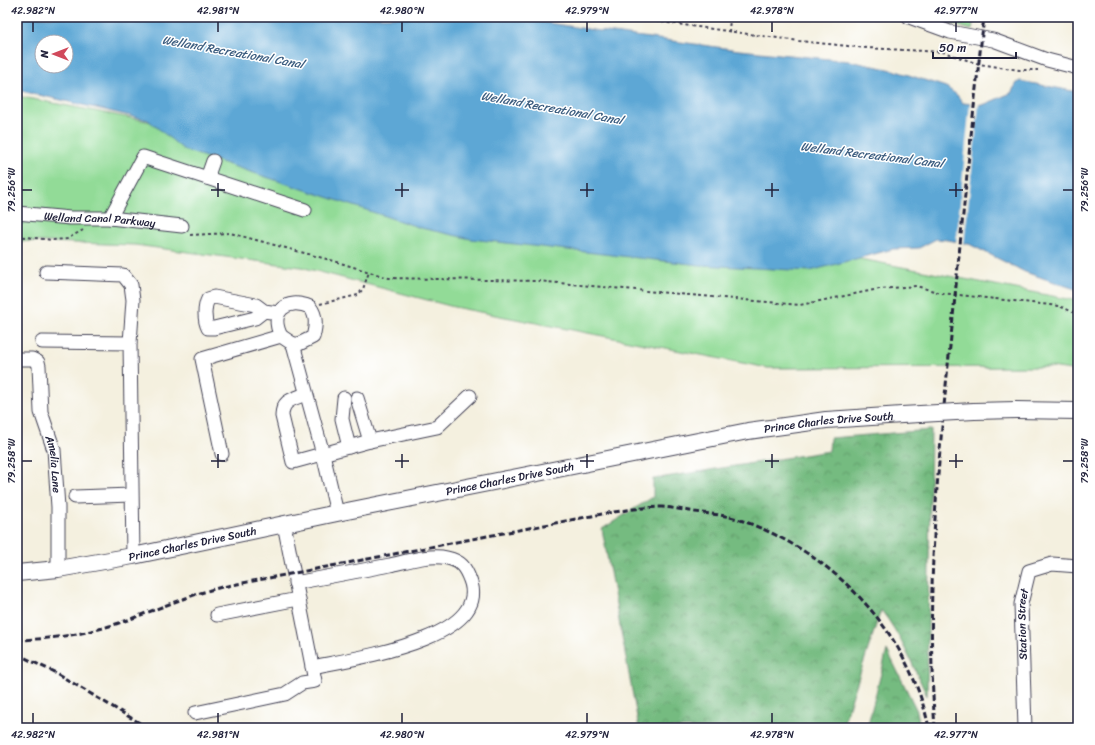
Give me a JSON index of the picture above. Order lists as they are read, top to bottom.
{
  "streets": {
    "main road": ["Prince Charles Drive South"],
    "street": ["Welland Canal Parkway", "Amelia Lane", "Station Street"]
  },
  "crossings": [
    ["Prince Charles Drive South", "Amelia Lane"]
  ],
  "water": ["Welland Recreational Canal"],
  "scale_bar": "50 m",
  "north": "left",
  "coordinates": [
    "42.982°N",
    "42.981°N",
    "42.980°N",
    "42.979°N",
    "42.978°N",
    "42.977°N",
    "79.256°W",
    "79.258°W"
  ]
}
